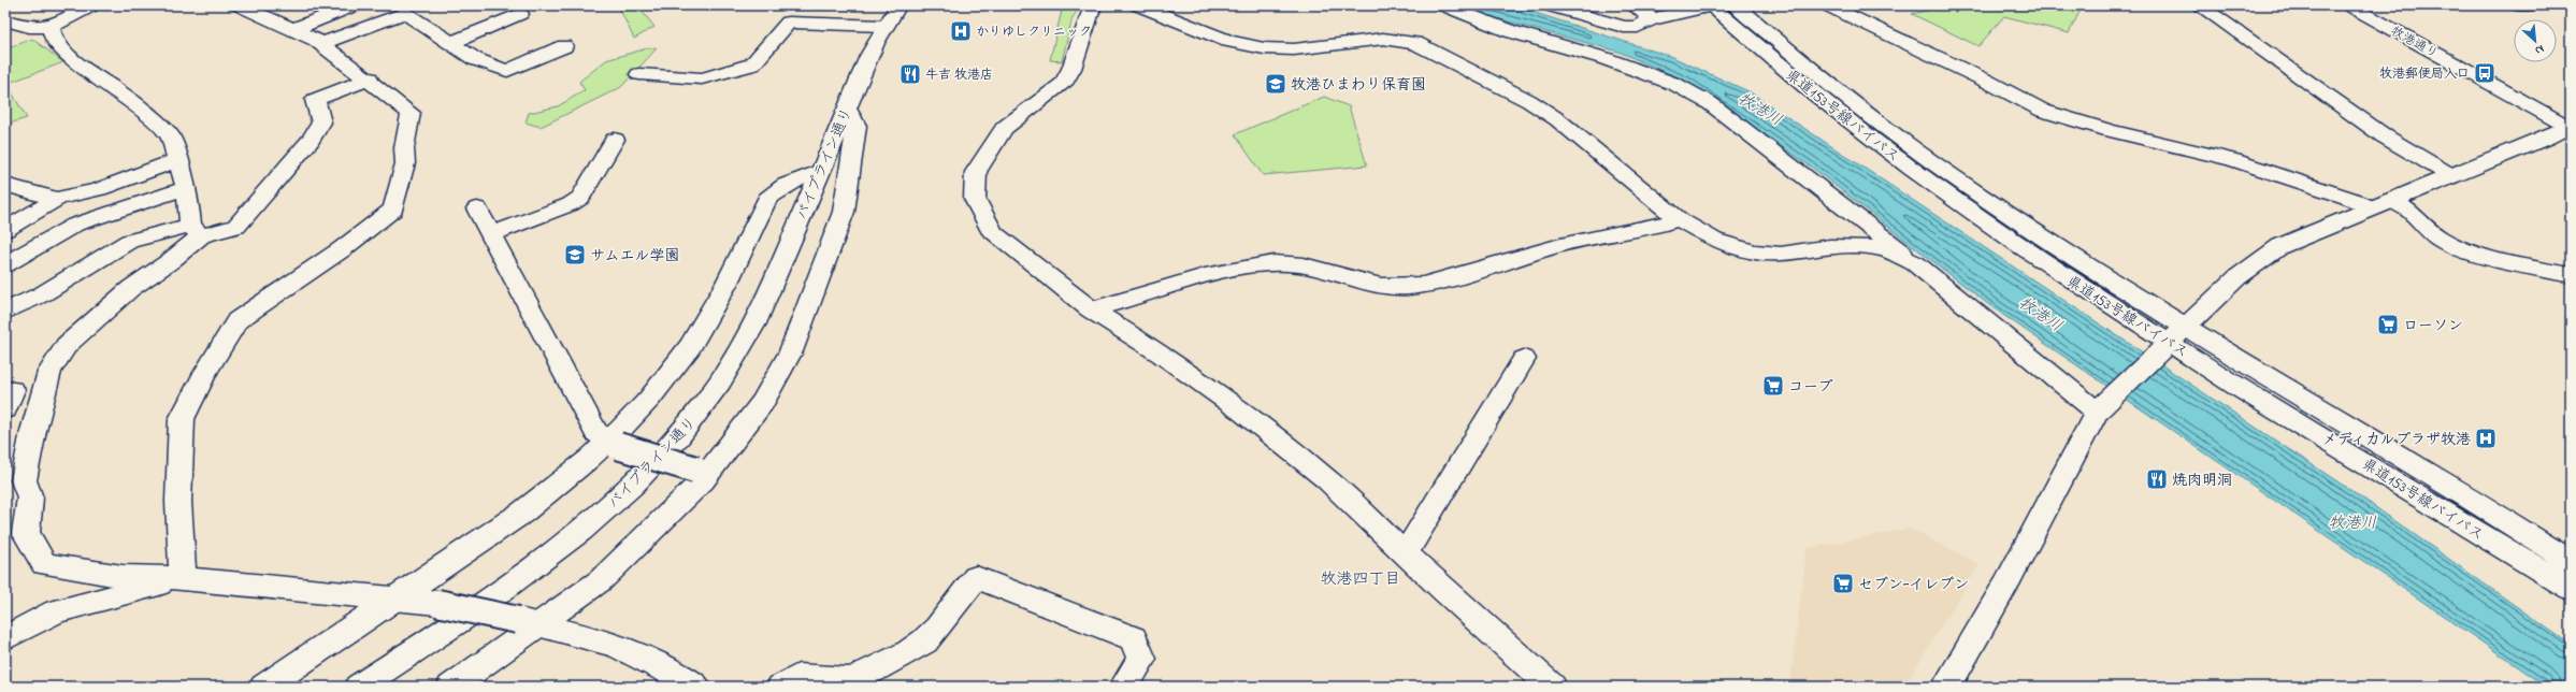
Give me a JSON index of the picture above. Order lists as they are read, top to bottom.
{
  "streets": {
    "street": ["牧港通り", "県道153号線バイパス", "パイプライン通り"]
  },
  "districts": ["牧港四丁目"],
  "water": ["牧港川"],
  "places": {
    "hospital": ["かりゆしクリニック", "メディカルプラザ牧港"],
    "bus stop": ["牧港郵便局入口"],
    "restaurant": ["牛吉 牧港店", "焼肉明洞"],
    "school or university": ["牧港ひまわり保育園", "サムエル学園"],
    "supermarket": ["ローソン", "コープ", "セブン-イレブン"]
  },
  "north": "bottom right"
}
